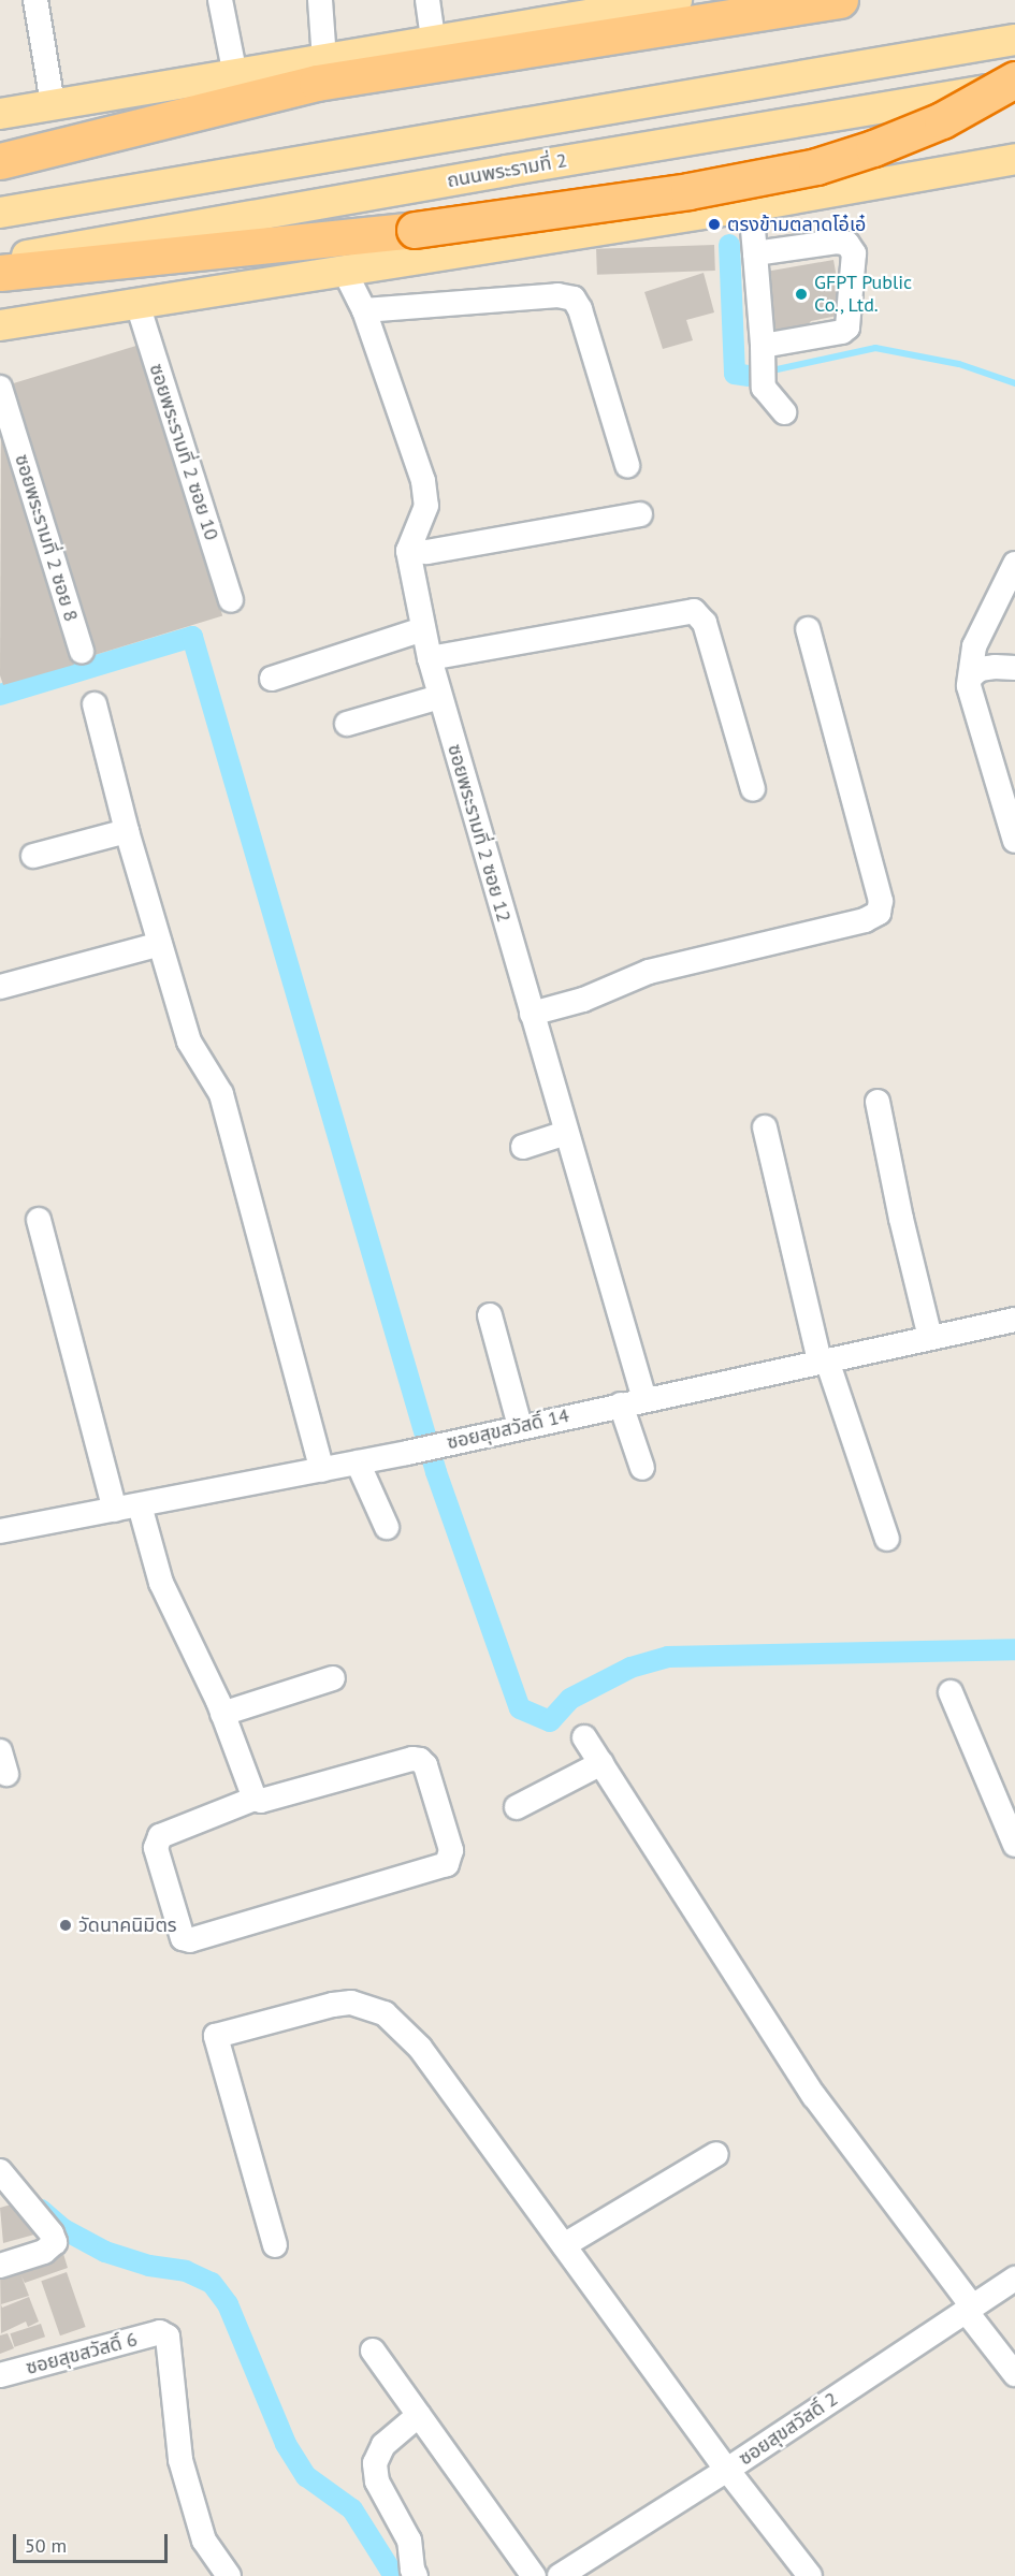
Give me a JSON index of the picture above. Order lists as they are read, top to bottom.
{
  "streets": {
    "main road": ["ถนนพระรามที่ 2"],
    "street": [
      "ซอยพระรามที่ 2 ซอย 10",
      "ซอยพระรามที่ 2 ซอย 8",
      "ซอยพระรามที่ 2 ซอย 12",
      "ซอยสุขสวัสดิ์ 14",
      "ซอยสุขสวัสดิ์ 6",
      "ซอยสุขสวัสดิ์ 2"
    ]
  },
  "crossings": [
    ["ซอยพระรามที่ 2 ซอย 12", "ซอยสุขสวัสดิ์ 14"]
  ],
  "places": ["ตรงข้ามตลาดโอ๋เอ๋", "GFPT Public Co., Ltd.", "วัดนาคนิมิตร"],
  "scale_bar": "50 m"
}
